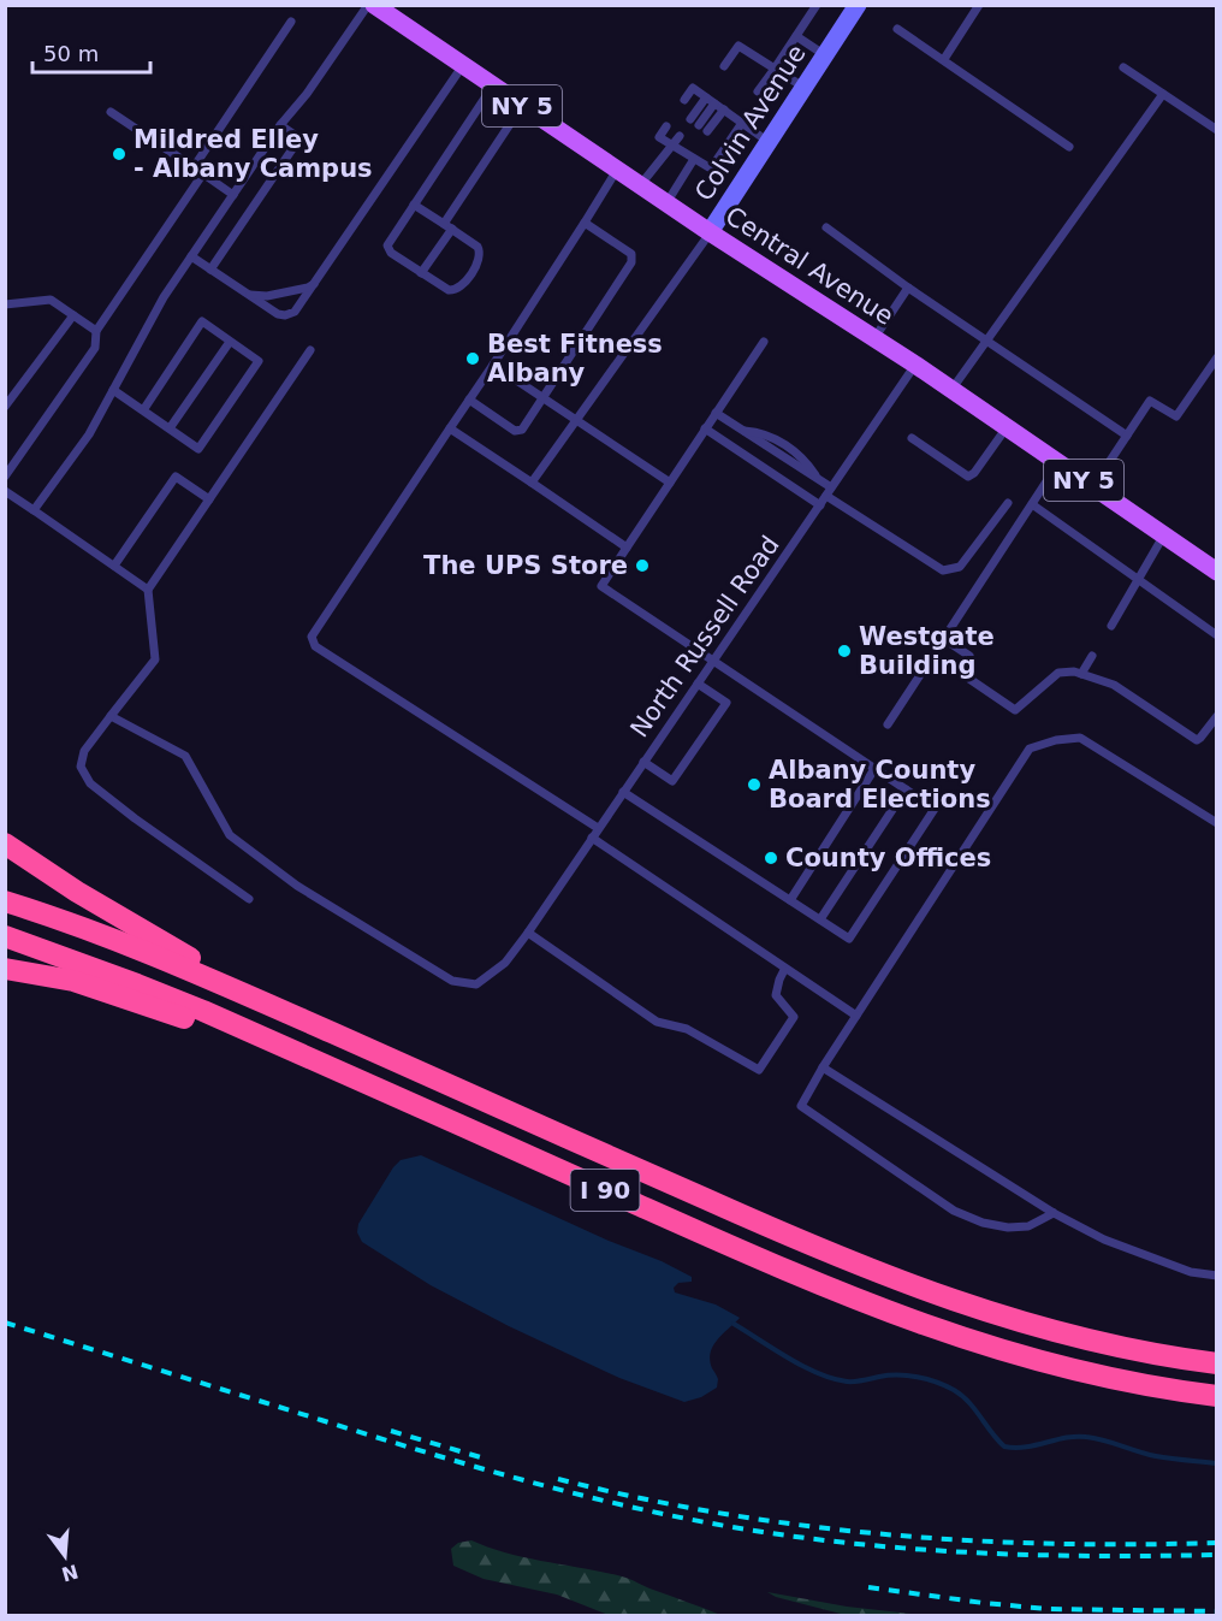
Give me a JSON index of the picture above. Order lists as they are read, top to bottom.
{
  "streets": {
    "highway": ["I 90"],
    "main road": ["NY 5", "Central Avenue"],
    "street": ["Colvin Avenue"],
    "lane": ["North Russell Road"]
  },
  "crossings": [
    ["Colvin Avenue", "Central Avenue"],
    ["Central Avenue", "North Russell Road"]
  ],
  "places": [
    "Mildred Elley - Albany Campus",
    "Best Fitness Albany",
    "The UPS Store",
    "Westgate Building",
    "Albany County Board Elections",
    "County Offices"
  ],
  "scale_bar": "50 m",
  "north": "bottom"
}
